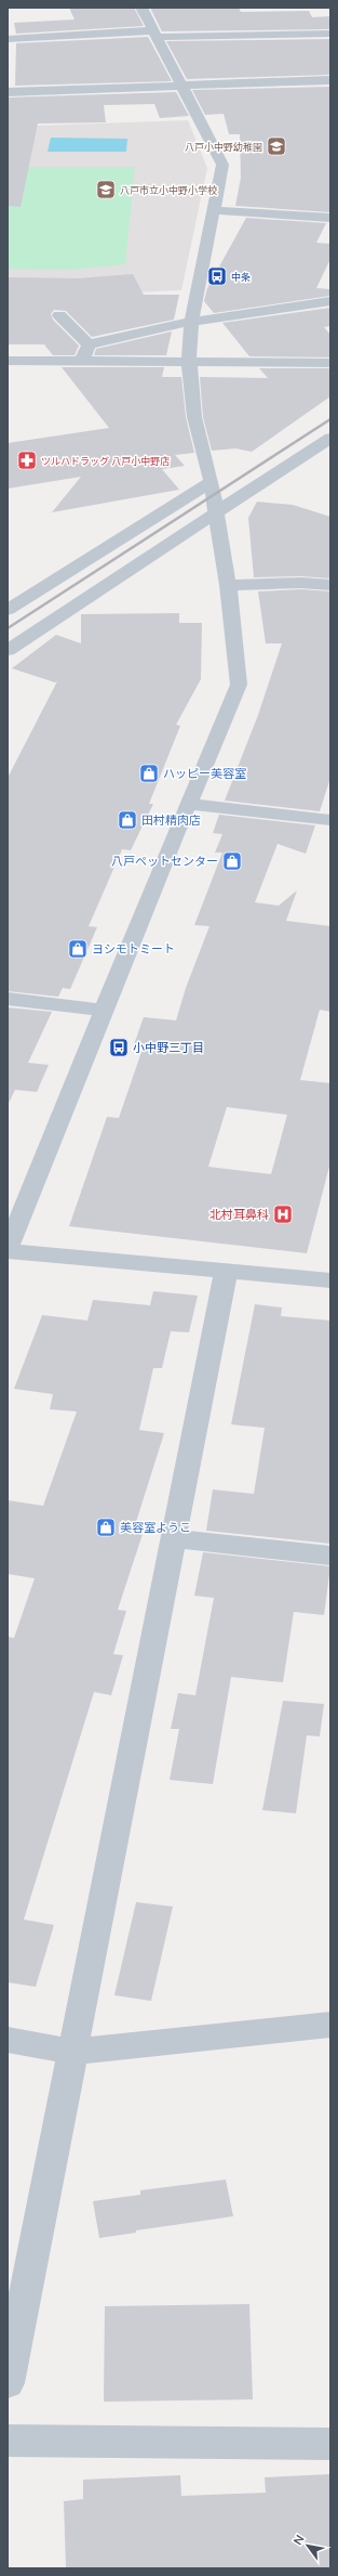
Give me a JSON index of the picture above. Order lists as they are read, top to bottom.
{
  "places": {
    "school or university": ["八戸小中野幼稚園", "八戸市立小中野小学校"],
    "bus stop": ["中条", "小中野三丁目"],
    "pharmacy": ["ツルハドラッグ 八戸小中野店"],
    "shop": [
      "ハッピー美容室",
      "田村精肉店",
      "八戸ペットセンター",
      "ヨシモトミート",
      "美容室ようこ"
    ],
    "hospital": ["北村耳鼻科"]
  },
  "north": "top left"
}
